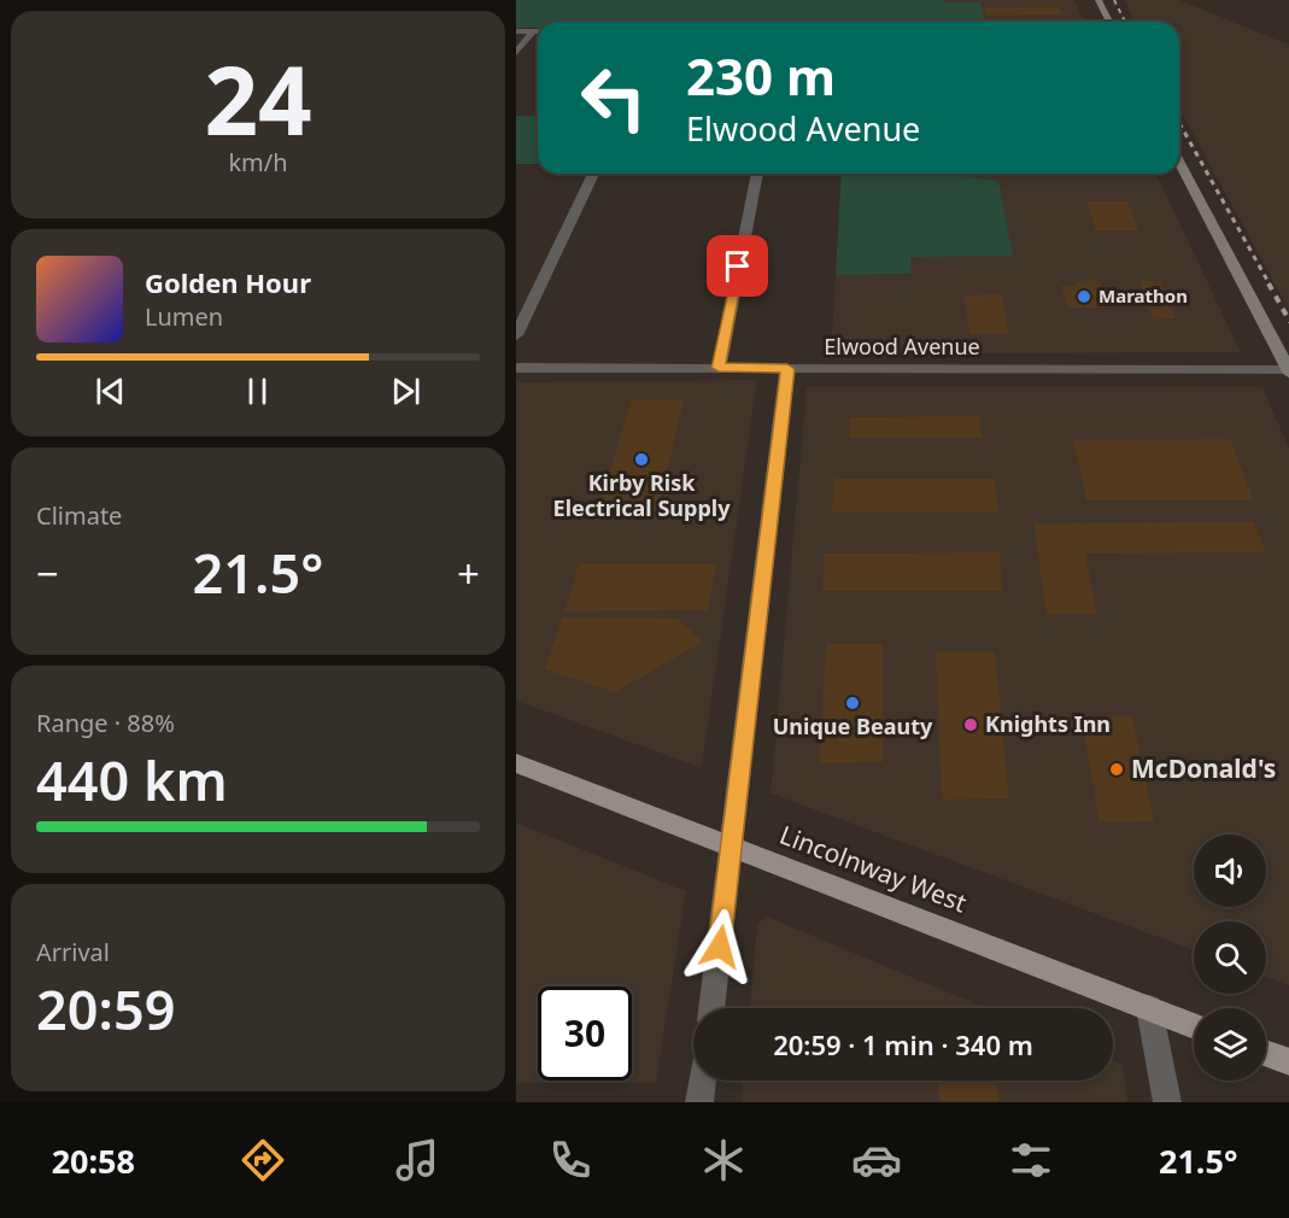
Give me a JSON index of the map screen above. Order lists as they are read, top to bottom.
{
  "streets": {
    "main road": ["Lincolnway West"],
    "street": ["Elwood Avenue"]
  },
  "places": [
    "Marathon",
    "Kirby Risk Electrical Supply",
    "Unique Beauty",
    "Knights Inn",
    "McDonald's"
  ],
  "page": {
    "tile": [
      ["24", "km/h"],
      "Climate",
      ["Range · 88%", "440 km"],
      ["Arrival", "20:59"]
    ],
    "turn": ["230 m", "Elwood Avenue"],
    "song": ["Golden Hour", "Lumen"],
    "heat": ["−", "21.5°", "+"],
    "limit": "30",
    "trip": "20:59 · 1 min · 340 m",
    "tabs": ["20:58", "21.5°"]
  }
}
